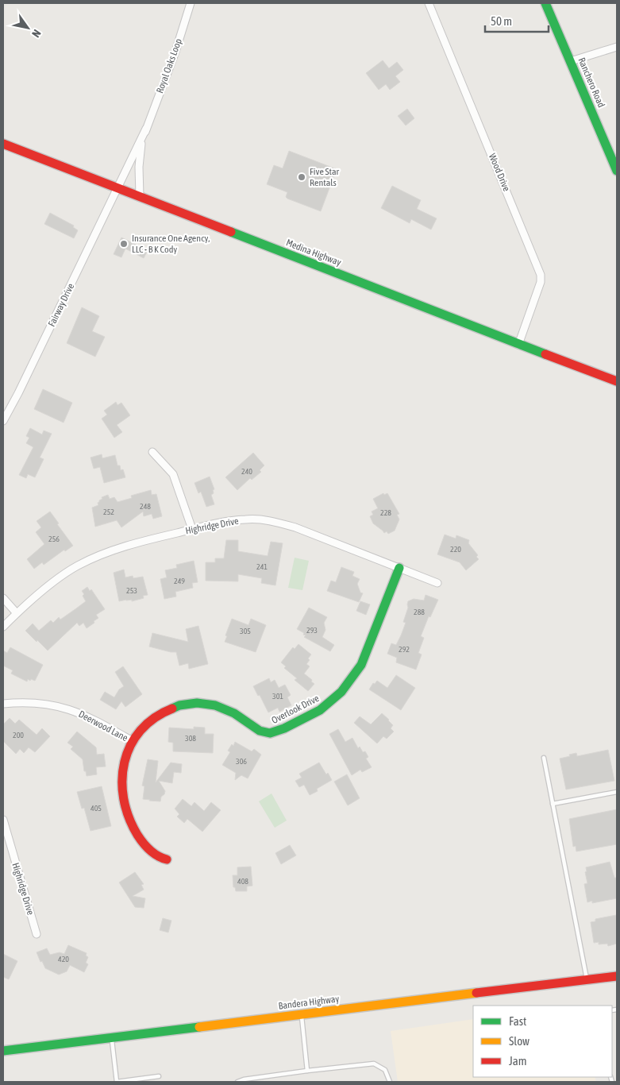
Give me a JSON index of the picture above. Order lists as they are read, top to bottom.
{
  "streets": {
    "main road": [
      "Ranchero Road",
      "Medina Highway",
      "Overlook Drive",
      "Bandera Highway"
    ],
    "street": [
      "Royal Oaks Loop",
      "Wood Drive",
      "Fairway Drive",
      "Highridge Drive",
      "Deerwood Lane"
    ]
  },
  "crossings": [
    ["Royal Oaks Loop", "Medina Highway"],
    ["Royal Oaks Loop", "Fairway Drive"],
    ["Wood Drive", "Medina Highway"],
    ["Medina Highway", "Fairway Drive"],
    ["Highridge Drive", "Overlook Drive"],
    ["Overlook Drive", "Deerwood Lane"]
  ],
  "places": ["Five Star Rentals", "Insurance One Agency, LLC - B K Cody"],
  "house_numbers": [
    "240",
    "248",
    "252",
    "228",
    "256",
    "220",
    "241",
    "249",
    "253",
    "288",
    "293",
    "305",
    "292",
    "301",
    "200",
    "308",
    "306",
    "405",
    "408",
    "420"
  ],
  "legend": ["Fast", "Slow", "Jam"],
  "scale_bar": "50 m",
  "north": "bottom right"
}
